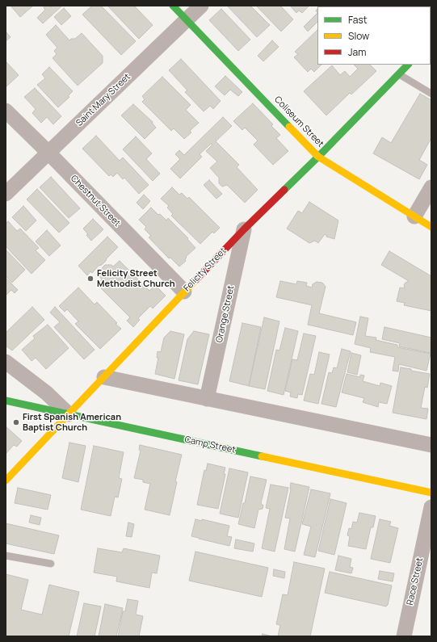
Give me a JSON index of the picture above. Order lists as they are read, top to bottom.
{
  "streets": {
    "street": [
      "Saint Mary Street",
      "Coliseum Street",
      "Chestnut Street",
      "Felicity Street",
      "Orange Street",
      "Camp Street",
      "Race Street"
    ]
  },
  "crossings": [
    ["Saint Mary Street", "Coliseum Street"],
    ["Saint Mary Street", "Chestnut Street"],
    ["Coliseum Street", "Felicity Street"],
    ["Chestnut Street", "Felicity Street"],
    ["Felicity Street", "Orange Street"],
    ["Felicity Street", "Camp Street"]
  ],
  "places": ["Felicity Street Methodist Church", "First Spanish American Baptist Church"],
  "legend": ["Fast", "Slow", "Jam"]
}
